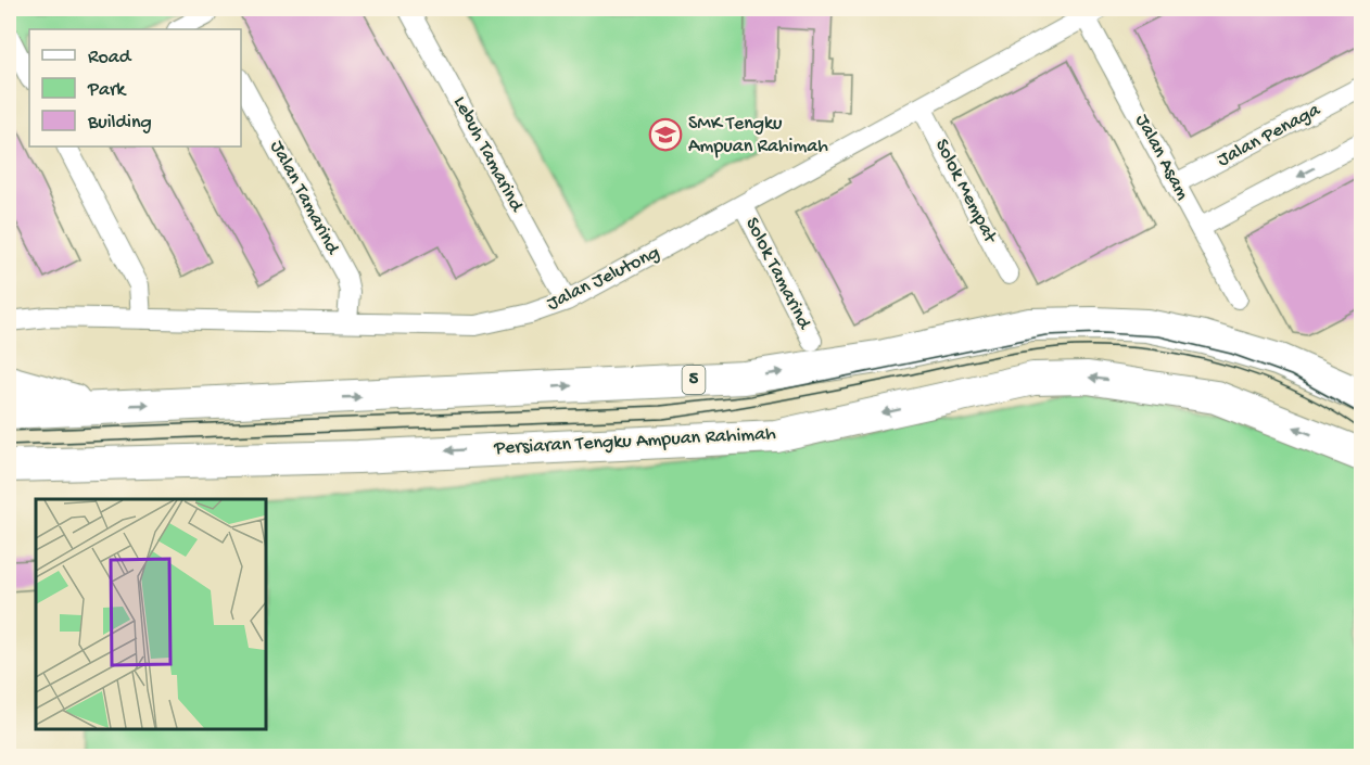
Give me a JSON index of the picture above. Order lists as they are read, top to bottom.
{
  "streets": {
    "highway": ["5", "Persiaran Tengku Ampuan Rahimah"],
    "street": [
      "Jalan Penaga",
      "Lebuh Tamarind",
      "Jalan Asam",
      "Solok Mempat",
      "Jalan Tamarind",
      "Solok Tamarind",
      "Jalan Jelutong"
    ]
  },
  "crossings": [
    ["Jalan Penaga", "Jalan Asam"],
    ["Lebuh Tamarind", "Jalan Jelutong"],
    ["Jalan Asam", "Jalan Jelutong"],
    ["Solok Mempat", "Jalan Jelutong"],
    ["Jalan Tamarind", "Jalan Jelutong"],
    ["Solok Tamarind", "Jalan Jelutong"]
  ],
  "places": {
    "school or university": ["SMK Tengku Ampuan Rahimah"]
  },
  "legend": ["Road", "Park", "Building"]
}
